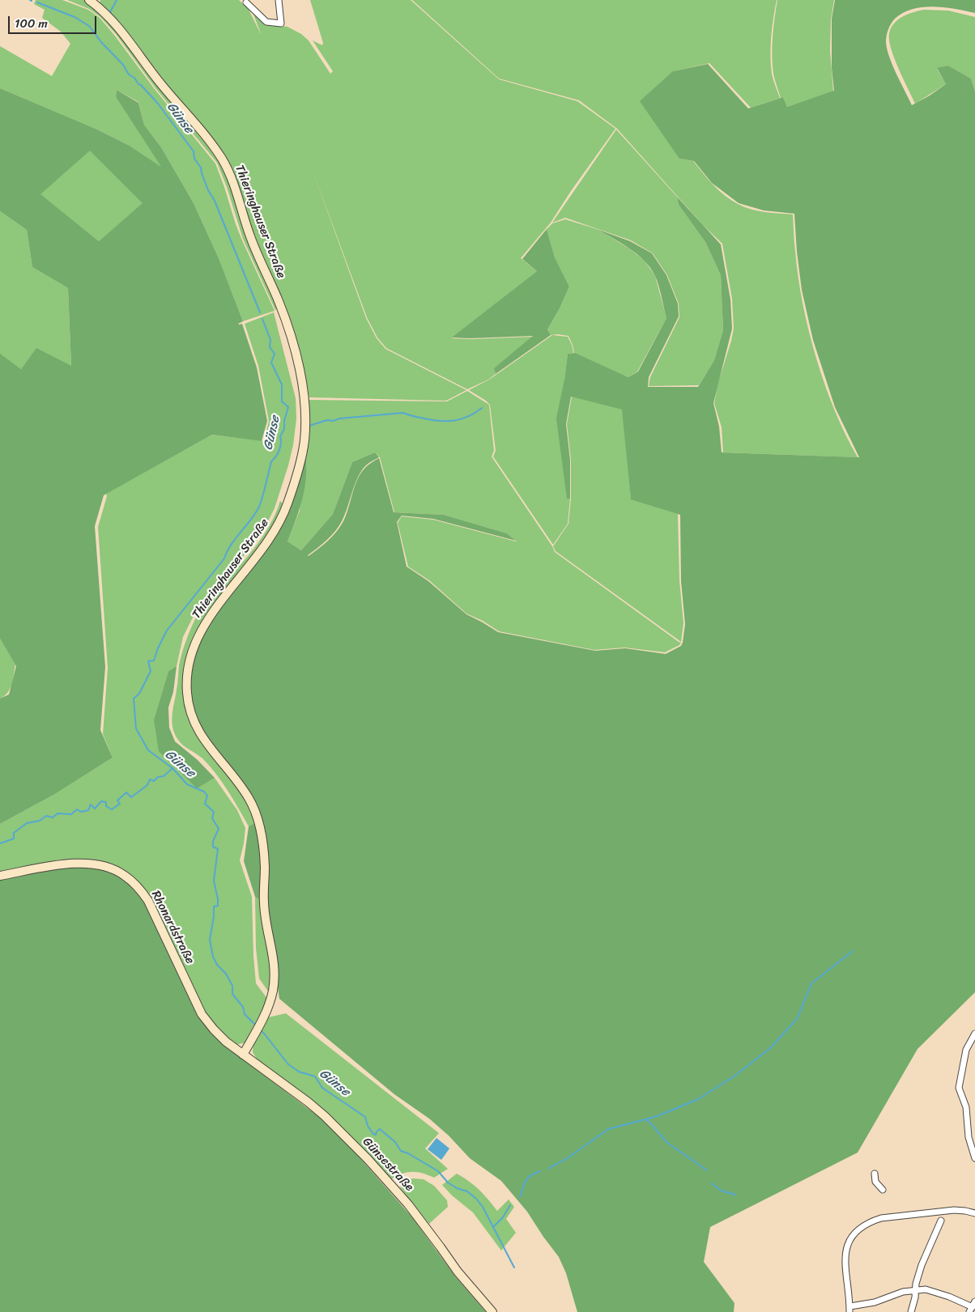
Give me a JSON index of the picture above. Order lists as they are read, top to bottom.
{
  "streets": {
    "street": ["Thieringhauser Straße", "Rhonardstraße", "Günsestraße"]
  },
  "crossings": [
    ["Thieringhauser Straße", "Rhonardstraße"],
    ["Thieringhauser Straße", "Günsestraße"],
    ["Rhonardstraße", "Günsestraße"]
  ],
  "water": ["Günse"],
  "scale_bar": "100 m"
}
